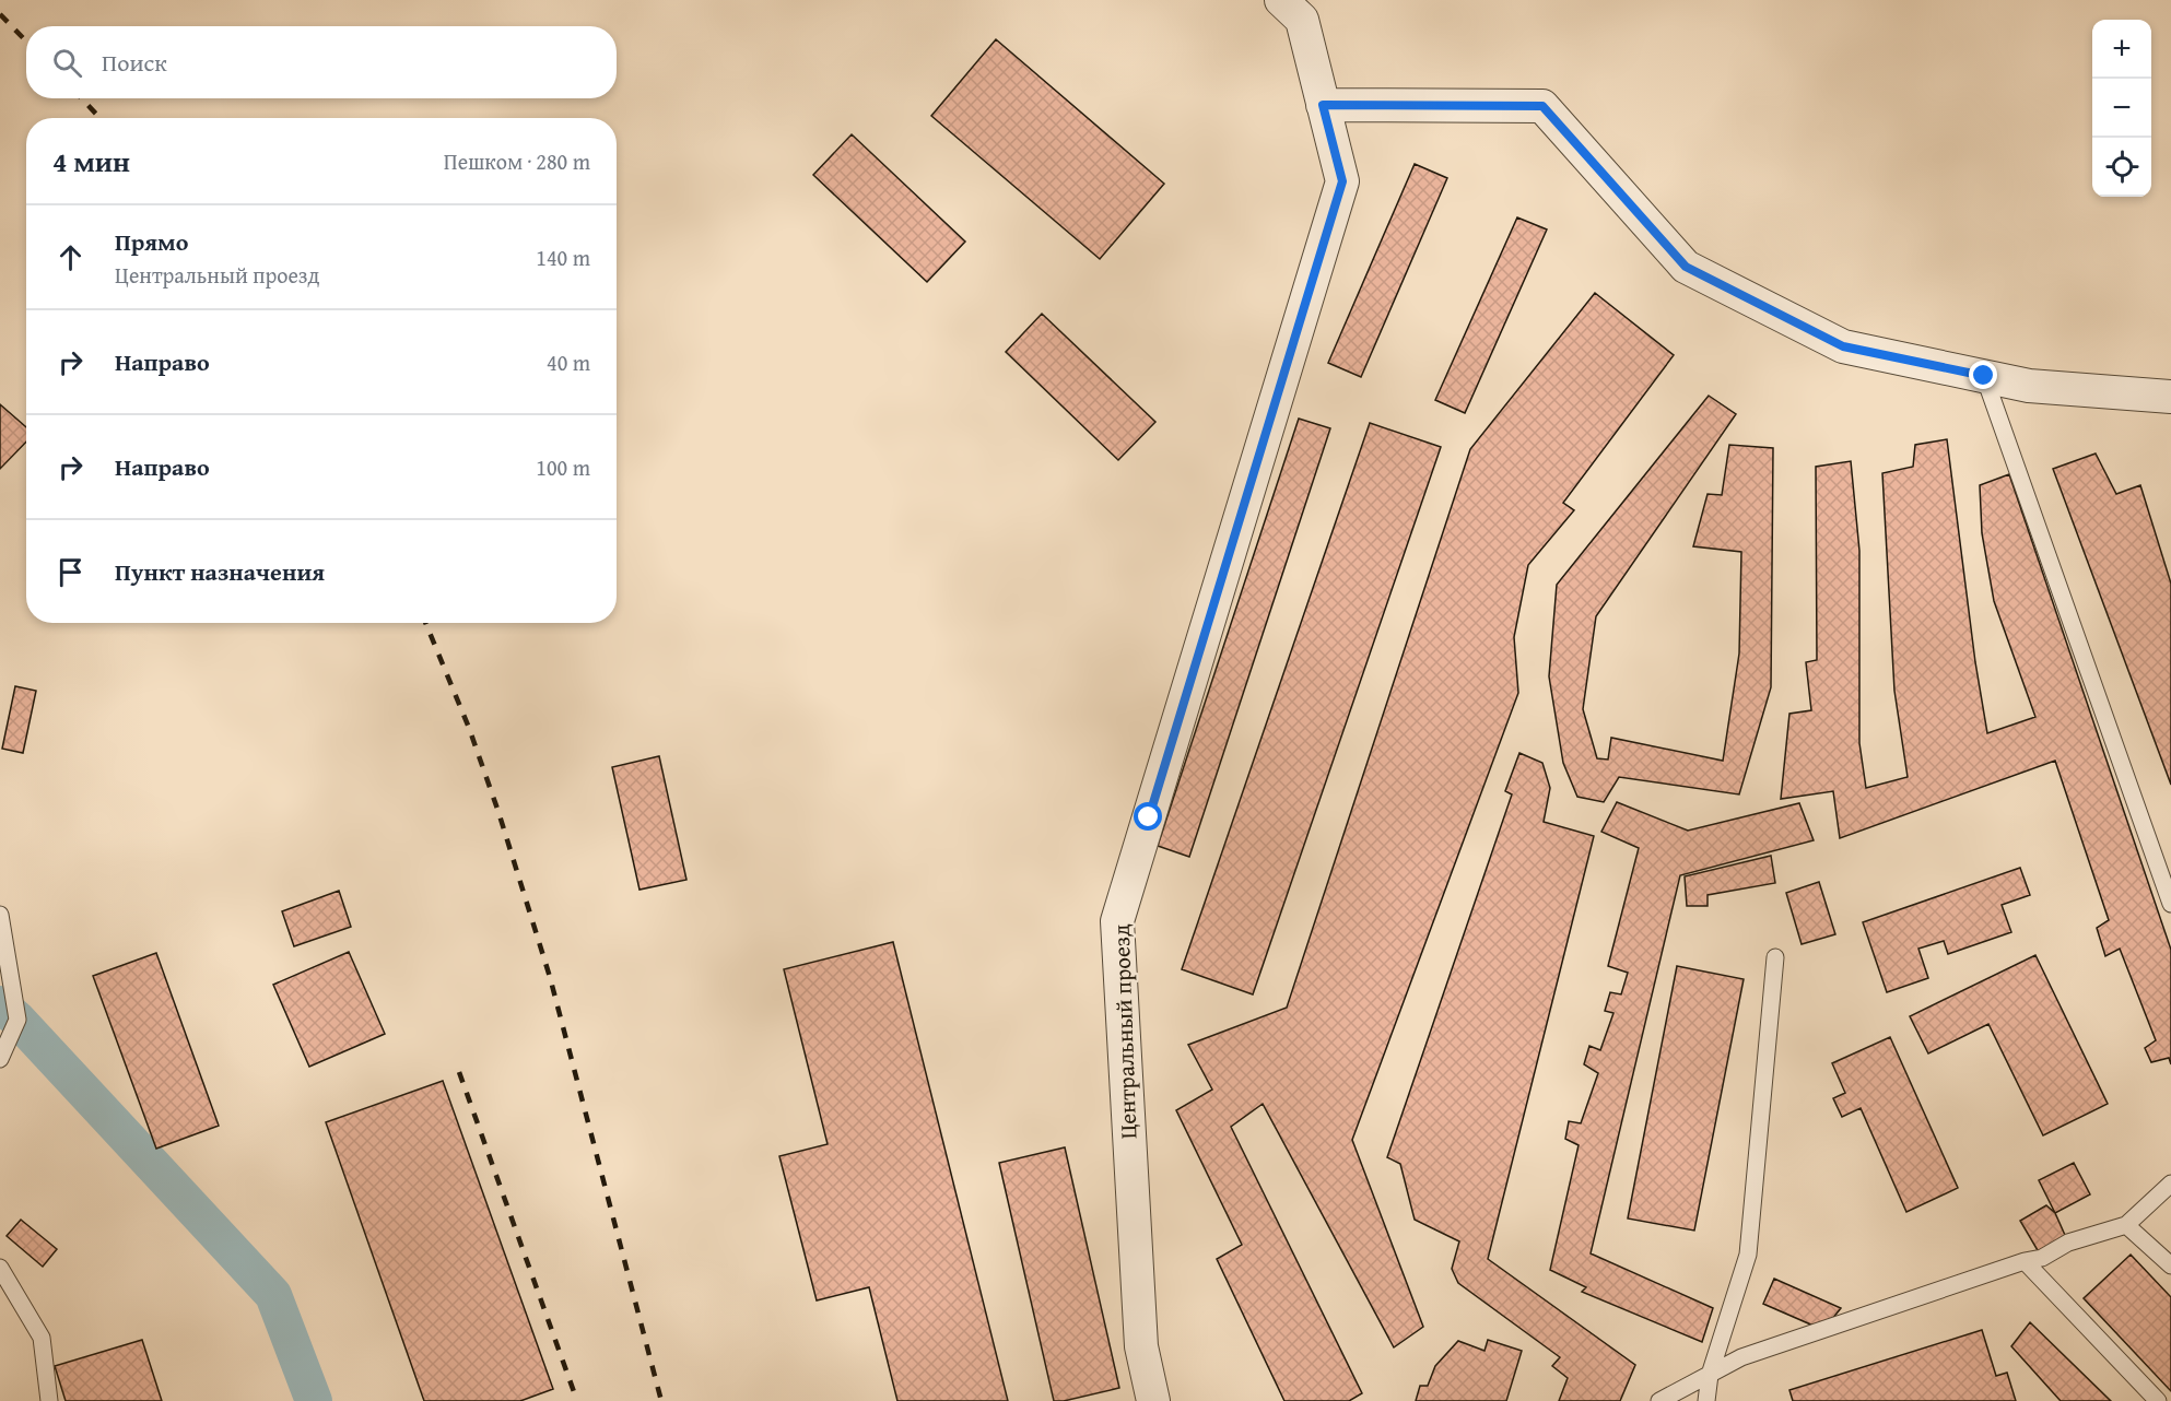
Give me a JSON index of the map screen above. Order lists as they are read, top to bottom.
{
  "streets": {
    "street": ["Центральный проезд"]
  },
  "page": {
    "map_buttons": ["+", "−"],
    "search": "Поиск",
    "heading": ["4 мин", "Пешком · 280 m"],
    "list": [
      ["Прямо", "Центральный проезд", "140 m"],
      ["Направо", "40 m"],
      ["Направо", "100 m"],
      "Пункт назначения"
    ]
  }
}
